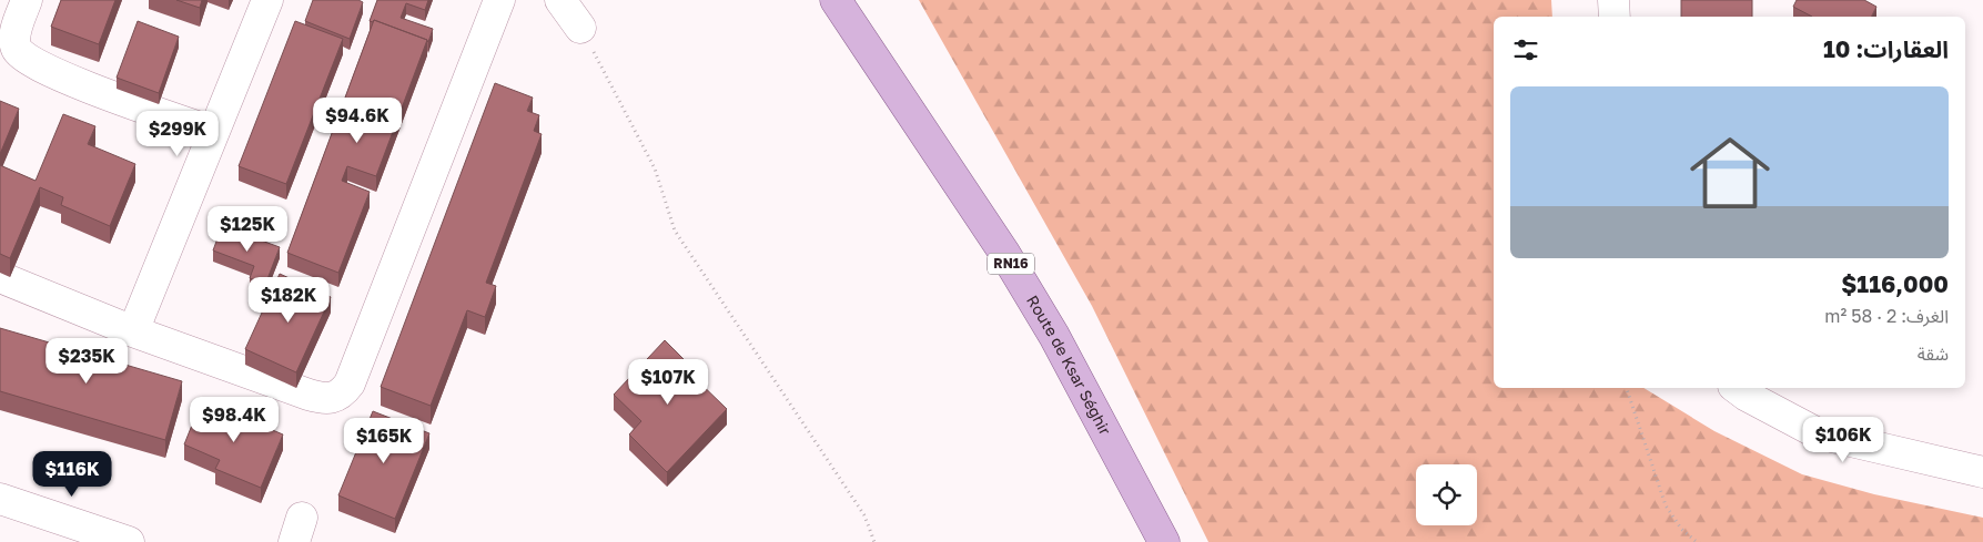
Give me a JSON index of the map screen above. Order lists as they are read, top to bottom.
{
  "streets": {
    "main road": ["RN16", "Route de Ksar Séghir"]
  },
  "page": {
    "heading": "العقارات: 10",
    "list": [
      {
        "name": "$116,000",
        "note": "الغرف: 2 · 58 m² · شقة"
      }
    ],
    "price": [
      "$94.6K",
      "$299K",
      "$125K",
      "$182K",
      "$235K",
      "$107K",
      "$98.4K",
      "$106K",
      "$165K",
      "$116K"
    ]
  }
}
